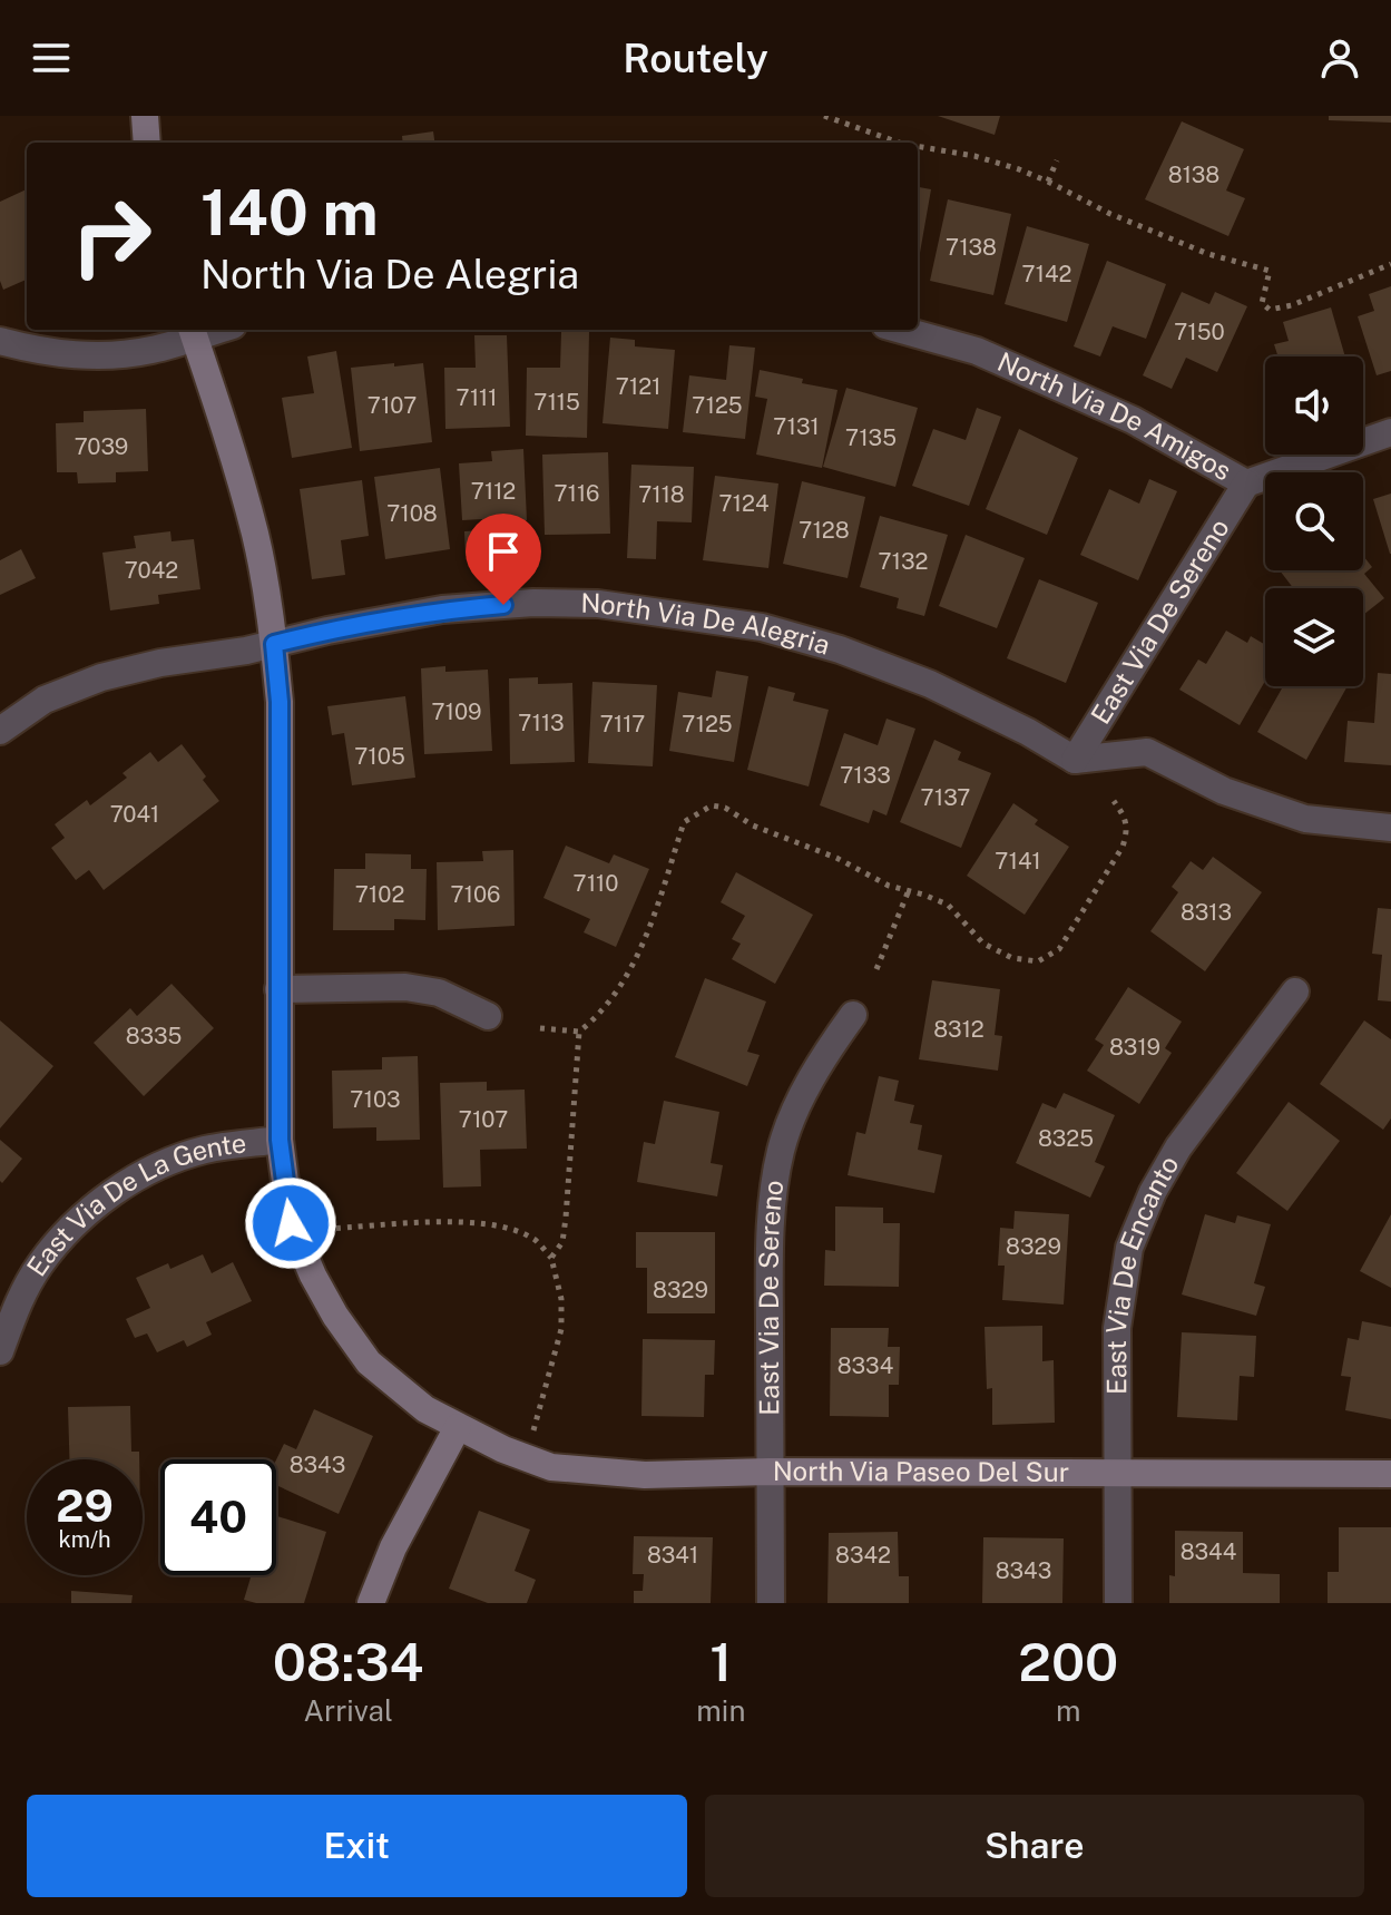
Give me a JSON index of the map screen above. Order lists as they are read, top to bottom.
{
  "streets": {
    "street": [
      "North Via De Amigos",
      "East Via De Sereno",
      "North Via De Alegria",
      "East Via De La Gente",
      "East Via De Encanto",
      "North Via Paseo Del Sur"
    ]
  },
  "crossings": [
    ["North Via De Amigos", "East Via De Sereno"],
    ["East Via De Sereno", "North Via De Alegria"],
    ["East Via De Sereno", "North Via Paseo Del Sur"],
    ["East Via De Encanto", "North Via Paseo Del Sur"]
  ],
  "house_numbers": [
    "8138",
    "7138",
    "7142",
    "7150",
    "7121",
    "7111",
    "7115",
    "7107",
    "7125",
    "7131",
    "7135",
    "7039",
    "7112",
    "7116",
    "7118",
    "7124",
    "7108",
    "7128",
    "7132",
    "7042",
    "7109",
    "7113",
    "7117",
    "7125",
    "7105",
    "7133",
    "7137",
    "7041",
    "7141",
    "7110",
    "7102",
    "7106",
    "8313",
    "8312",
    "8335",
    "8319",
    "7103",
    "7107",
    "8325",
    "8329",
    "8329",
    "8334",
    "8343",
    "8344",
    "8341",
    "8342",
    "8343"
  ],
  "page": {
    "header": "Routely",
    "turn": ["140 m", "North Via De Alegria"],
    "speed": "29 km/h",
    "limit": "40",
    "eta": [
      "08:34",
      "Arrival",
      "1",
      "min",
      "200",
      "m"
    ],
    "buttons": ["Exit", "Share"]
  }
}
